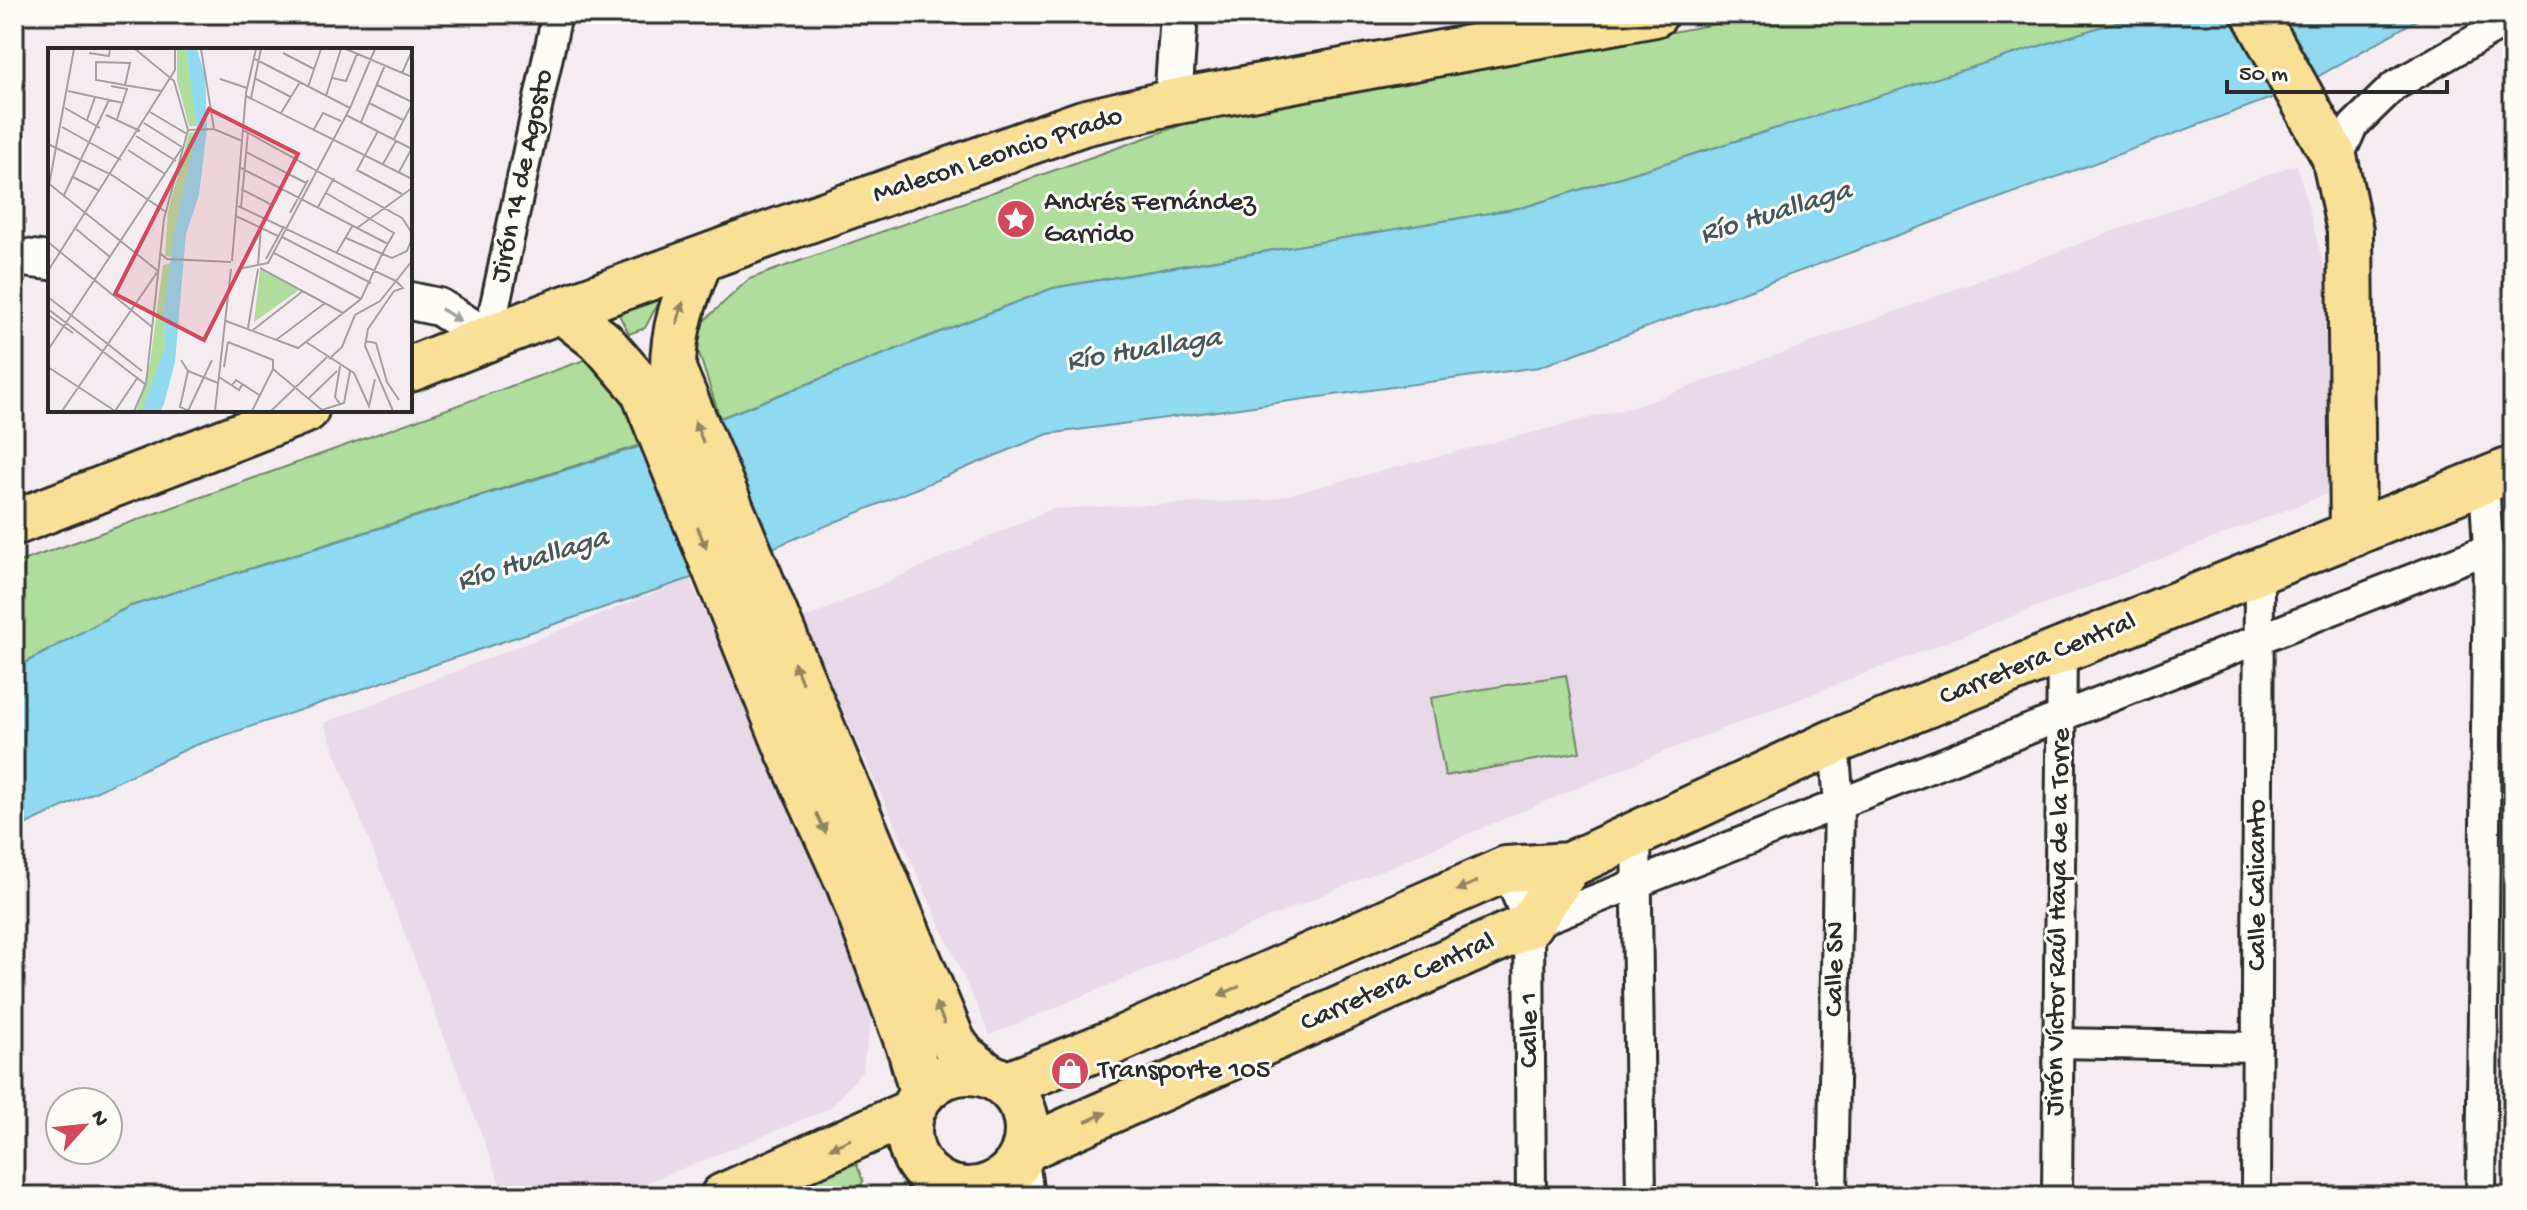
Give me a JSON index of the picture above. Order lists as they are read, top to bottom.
{
  "streets": {
    "main road": ["Malecon Leoncio Prado", "Carretera Central"],
    "street": [
      "Jirón 14 de Agosto",
      "Calle Calicanto",
      "Jirón Víctor Raúl Haya de la Torre",
      "Calle SN",
      "Calle 1"
    ]
  },
  "crossings": [
    ["Malecon Leoncio Prado", "Jirón 14 de Agosto"],
    ["Carretera Central", "Calle Calicanto"],
    ["Carretera Central", "Jirón Víctor Raúl Haya de la Torre"],
    ["Carretera Central", "Calle SN"],
    ["Carretera Central", "Calle 1"]
  ],
  "water": ["Río Huallaga"],
  "places": {
    "place": ["Andrés Fernández Garrido"],
    "shop": ["Transporte 105"]
  },
  "scale_bar": "50 m",
  "north": "top right"
}
